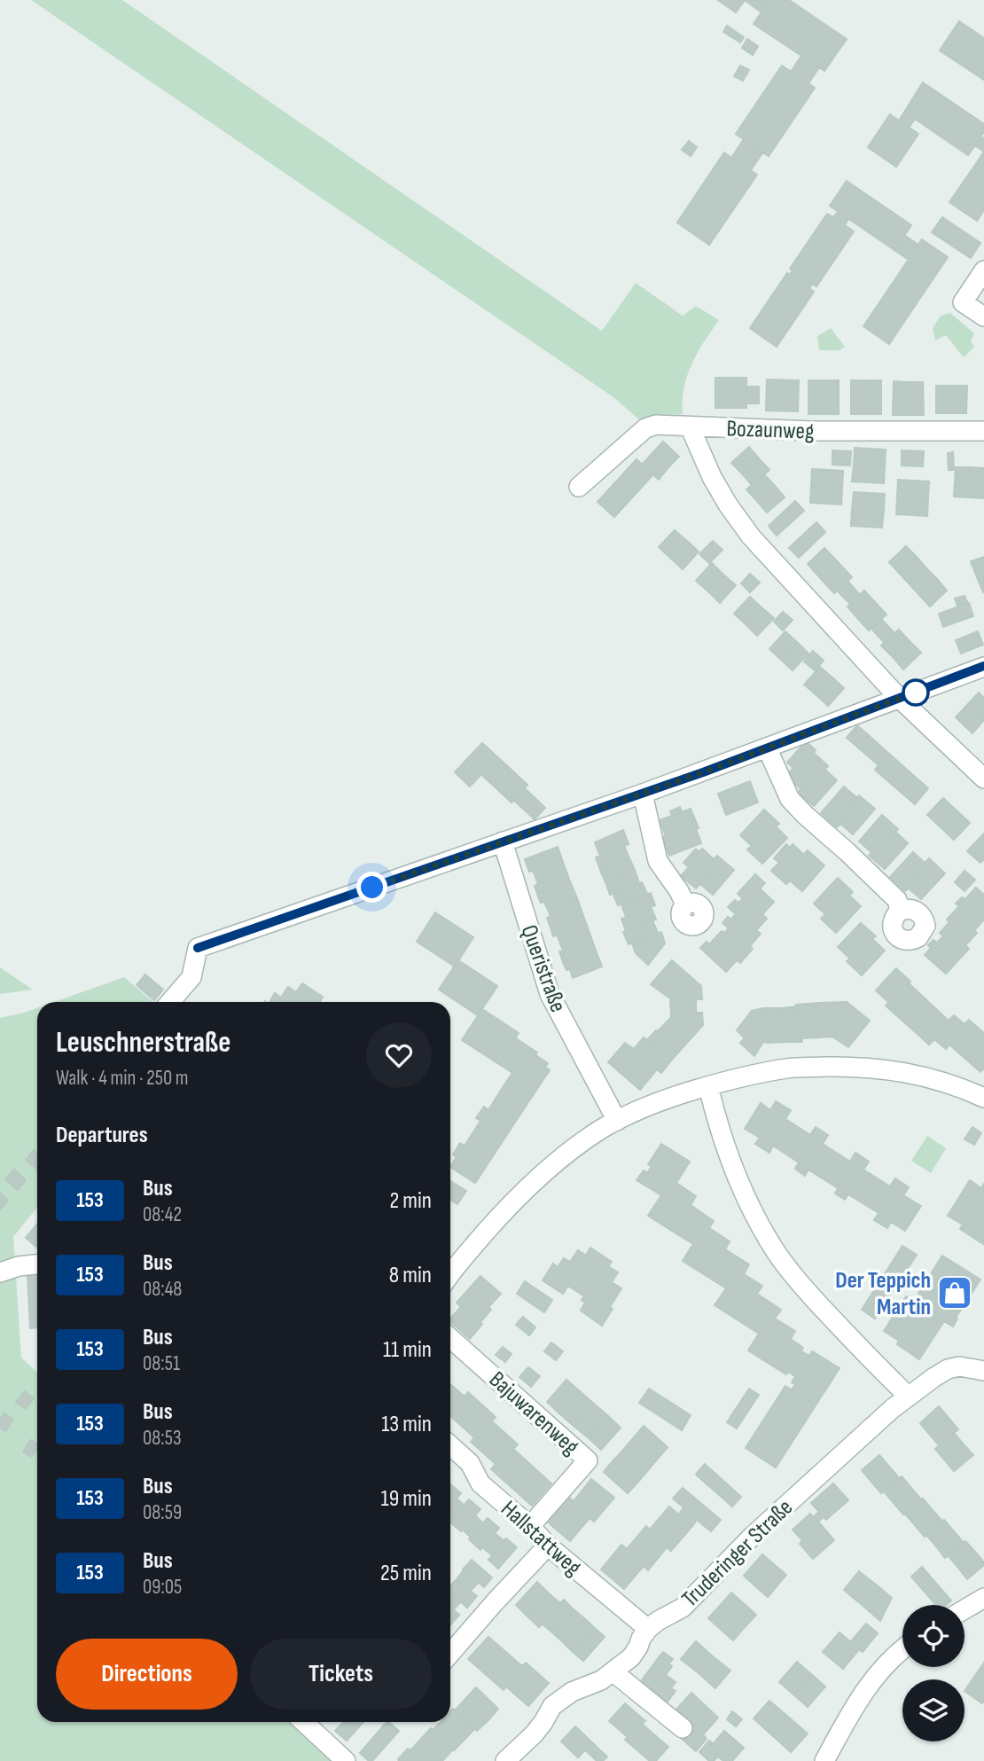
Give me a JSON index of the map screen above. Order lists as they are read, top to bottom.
{
  "streets": {
    "street": [
      "Bozaunweg",
      "Queristraße",
      "Bajuwarenweg",
      "Hallstattweg",
      "Truderinger Straße"
    ]
  },
  "crossings": [
    ["Bajuwarenweg", "Hallstattweg"],
    ["Hallstattweg", "Truderinger Straße"]
  ],
  "places": {
    "shop": ["Der Teppich Martin"]
  },
  "lines": ["bus line 153"],
  "page": {
    "heading": [
      ["Leuschnerstraße", "Walk · 4 min · 250 m"],
      "Departures"
    ],
    "list": [
      {
        "mark": "153",
        "name": "Bus",
        "note": "08:42",
        "value": "2 min"
      },
      {
        "mark": "153",
        "name": "Bus",
        "note": "08:48",
        "value": "8 min"
      },
      {
        "mark": "153",
        "name": "Bus",
        "note": "08:51",
        "value": "11 min"
      },
      {
        "mark": "153",
        "name": "Bus",
        "note": "08:53",
        "value": "13 min"
      },
      {
        "mark": "153",
        "name": "Bus",
        "note": "08:59",
        "value": "19 min"
      },
      {
        "mark": "153",
        "name": "Bus",
        "note": "09:05",
        "value": "25 min"
      }
    ],
    "buttons": ["Directions", "Tickets"]
  }
}
